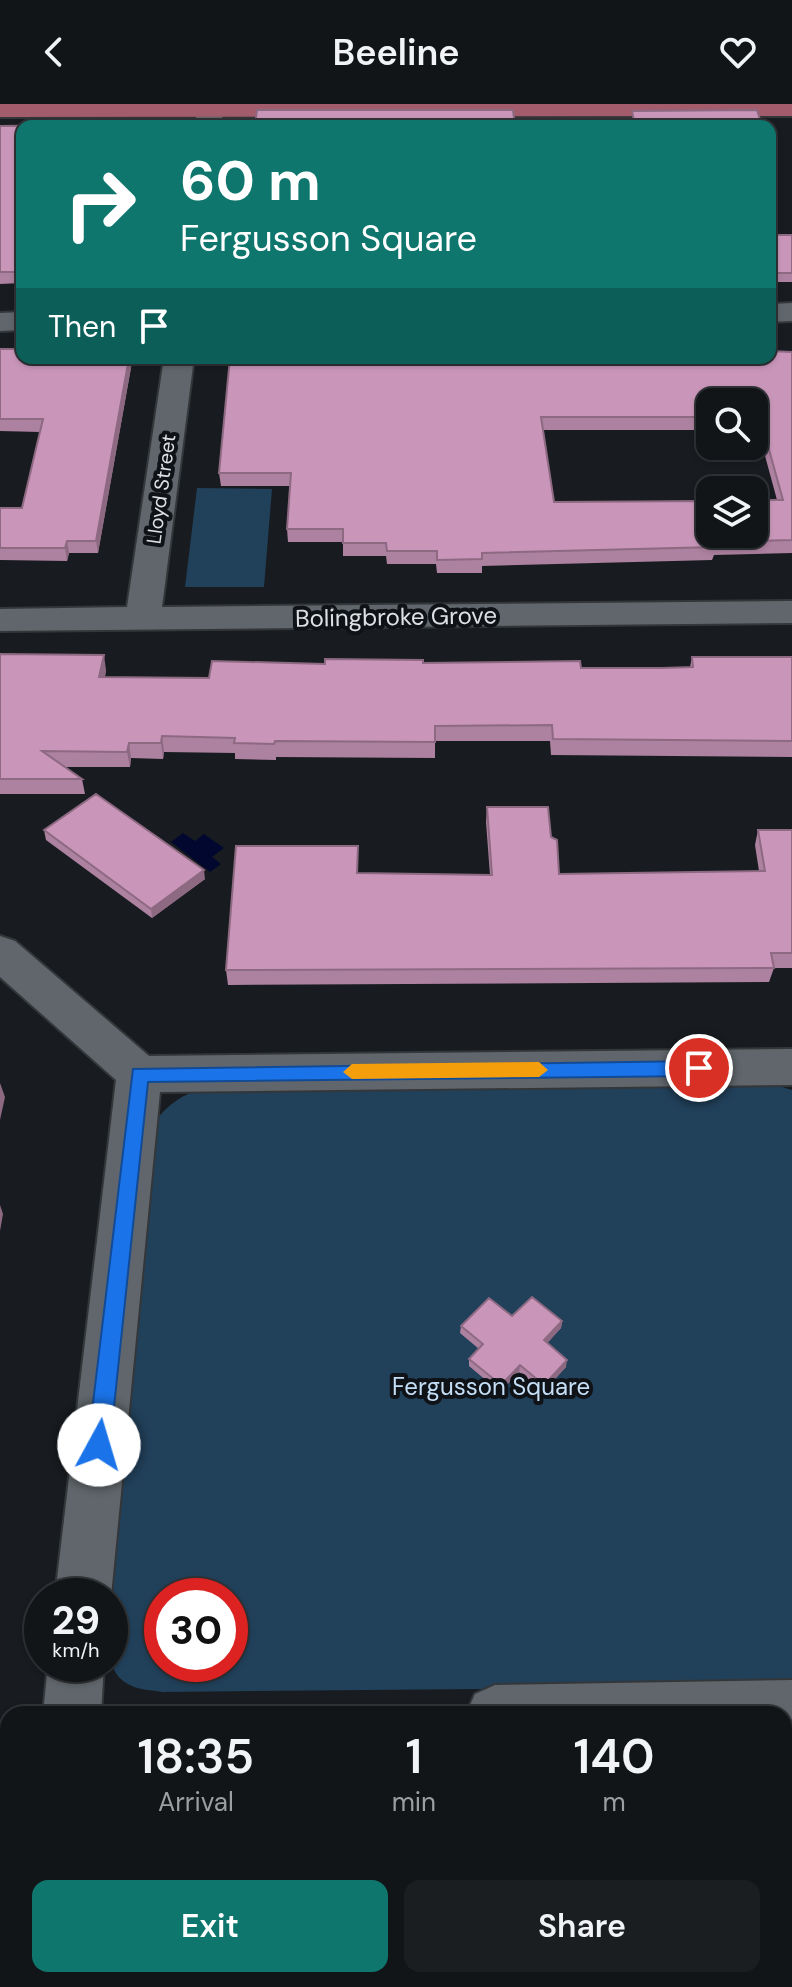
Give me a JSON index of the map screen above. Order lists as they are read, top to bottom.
{
  "streets": {
    "street": ["Lloyd Street", "Bolingbroke Grove"]
  },
  "crossings": [
    ["Lloyd Street", "Bolingbroke Grove"]
  ],
  "parks": ["Fergusson Square"],
  "page": {
    "header": "Beeline",
    "turn": ["60 m", "Fergusson Square"],
    "then": "Then",
    "speed": "29 km/h",
    "limit": "30",
    "eta": [
      "18:35",
      "Arrival",
      "1",
      "min",
      "140",
      "m"
    ],
    "buttons": ["Exit", "Share"]
  }
}
